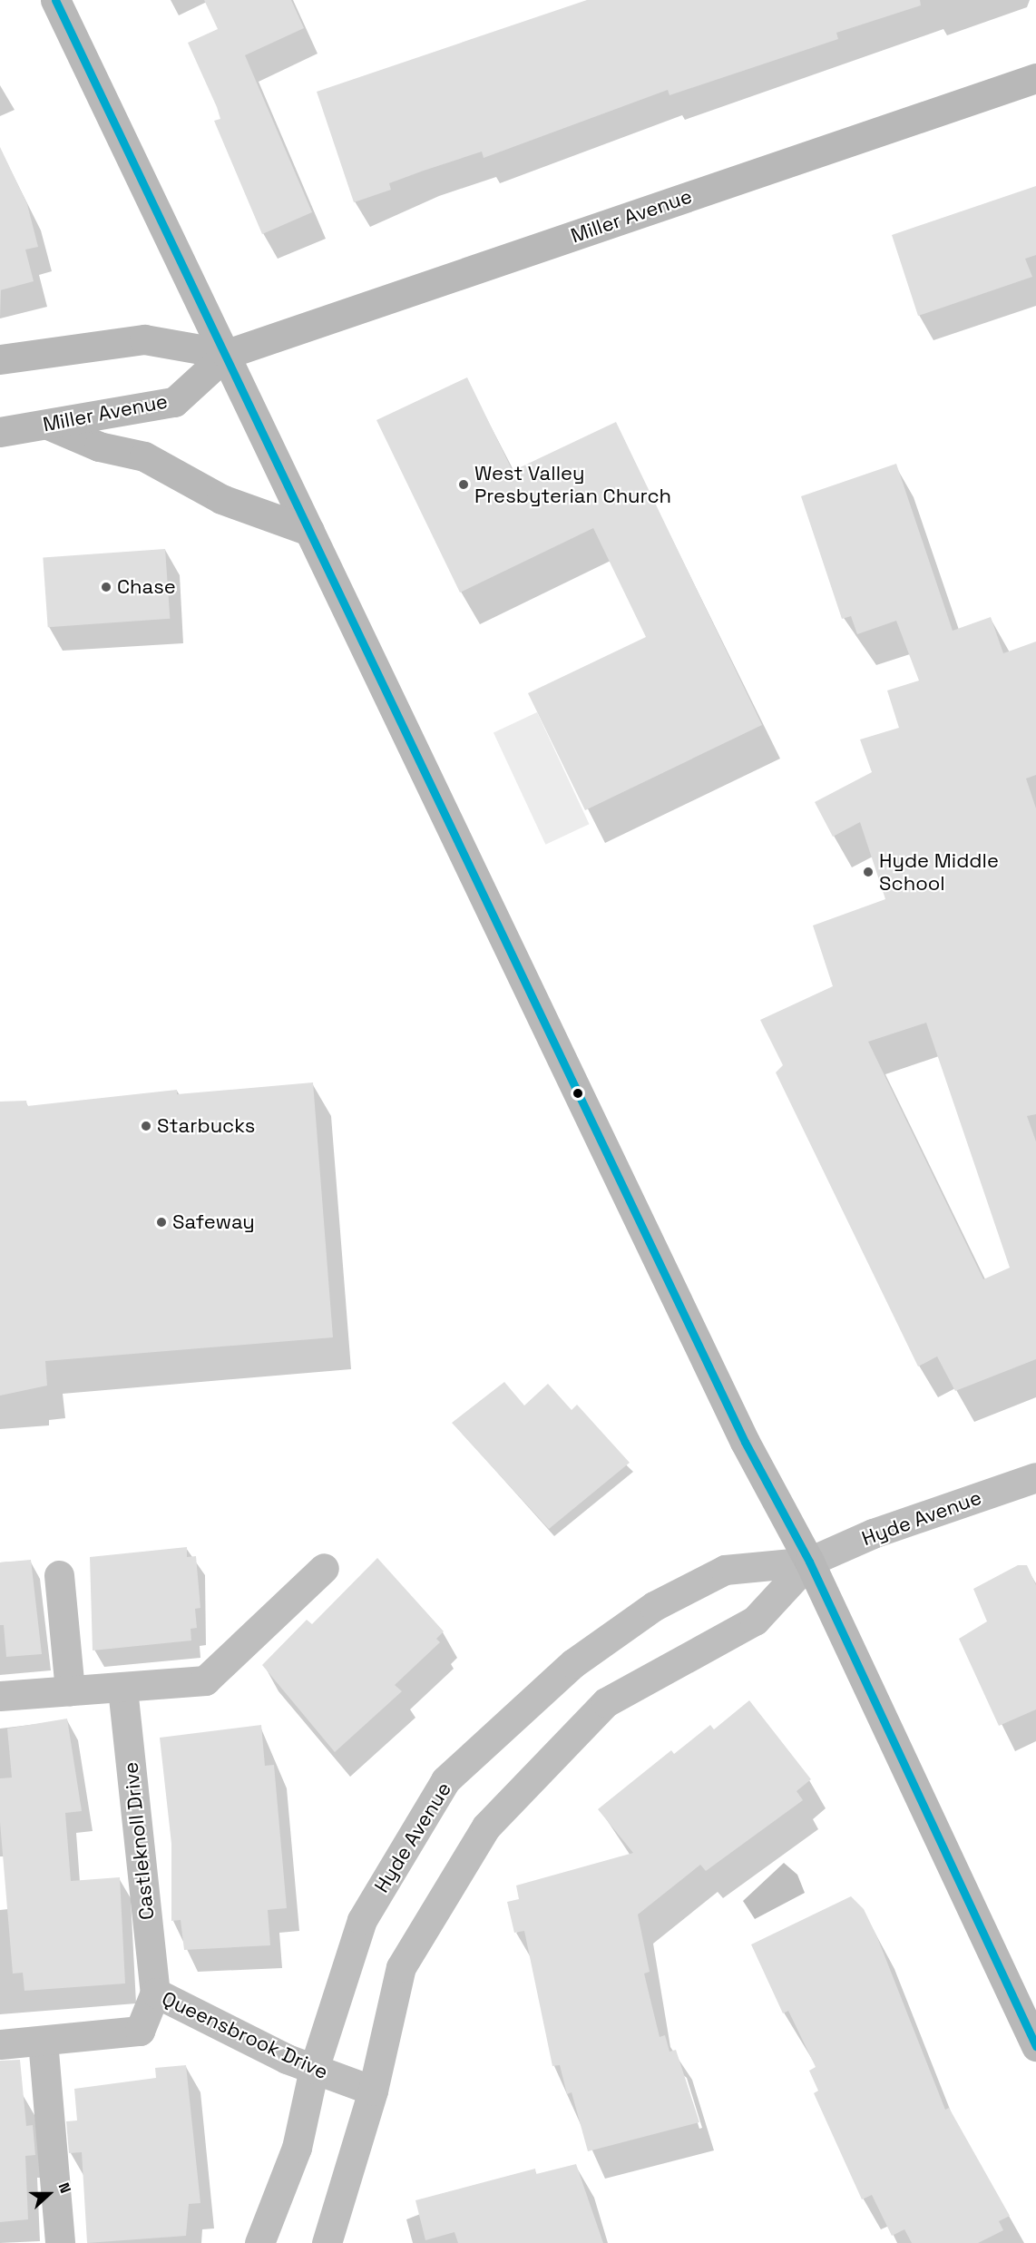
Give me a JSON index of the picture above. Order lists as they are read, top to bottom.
{
  "streets": {
    "main road": ["Miller Avenue"],
    "street": ["Hyde Avenue", "Castleknoll Drive", "Queensbrook Drive"]
  },
  "crossings": [
    ["Hyde Avenue", "Queensbrook Drive"],
    ["Castleknoll Drive", "Queensbrook Drive"]
  ],
  "places": [
    "West Valley Presbyterian Church",
    "Chase",
    "Hyde Middle School",
    "Starbucks",
    "Safeway"
  ],
  "north": "right"
}
